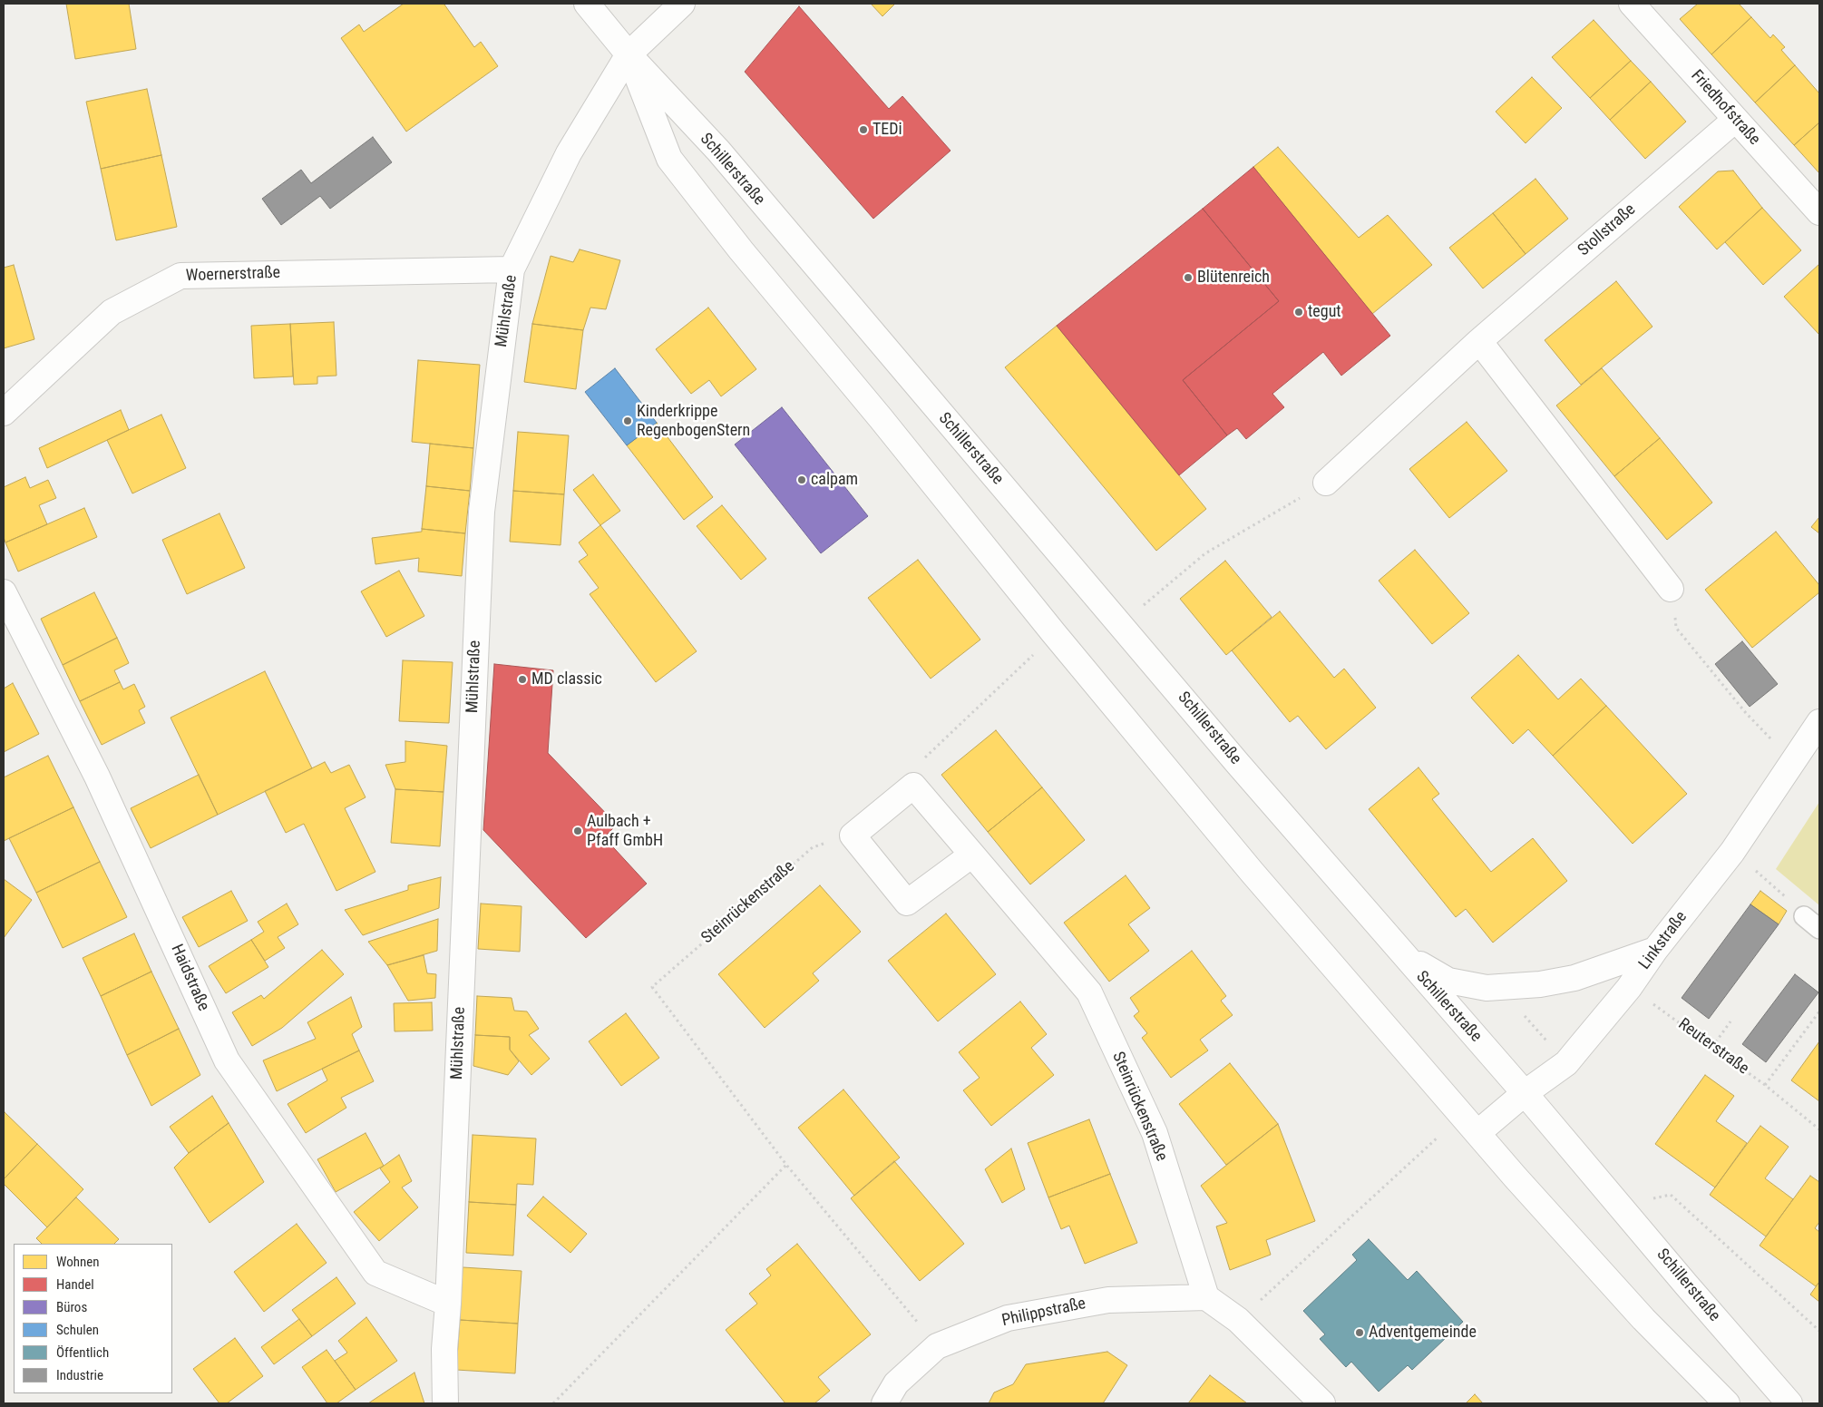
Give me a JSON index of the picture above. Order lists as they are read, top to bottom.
{
  "streets": {
    "street": [
      "Friedhofstraße",
      "Schillerstraße",
      "Stollstraße",
      "Woernerstraße",
      "Mühlstraße",
      "Steinrückenstraße",
      "Linkstraße",
      "Haidstraße",
      "Philippstraße"
    ],
    "path": ["Reuterstraße"]
  },
  "crossings": [
    ["Friedhofstraße", "Stollstraße"],
    ["Schillerstraße", "Mühlstraße"],
    ["Schillerstraße", "Linkstraße"],
    ["Woernerstraße", "Mühlstraße"],
    ["Mühlstraße", "Haidstraße"],
    ["Steinrückenstraße", "Philippstraße"]
  ],
  "places": [
    "TEDi",
    "Blütenreich",
    "tegut",
    "Kinderkrippe RegenbogenStern",
    "calpam",
    "MD classic",
    "Aulbach + Pfaff GmbH",
    "Adventgemeinde"
  ],
  "legend": [
    "Wohnen",
    "Handel",
    "Büros",
    "Schulen",
    "Öffentlich",
    "Industrie"
  ]
}
